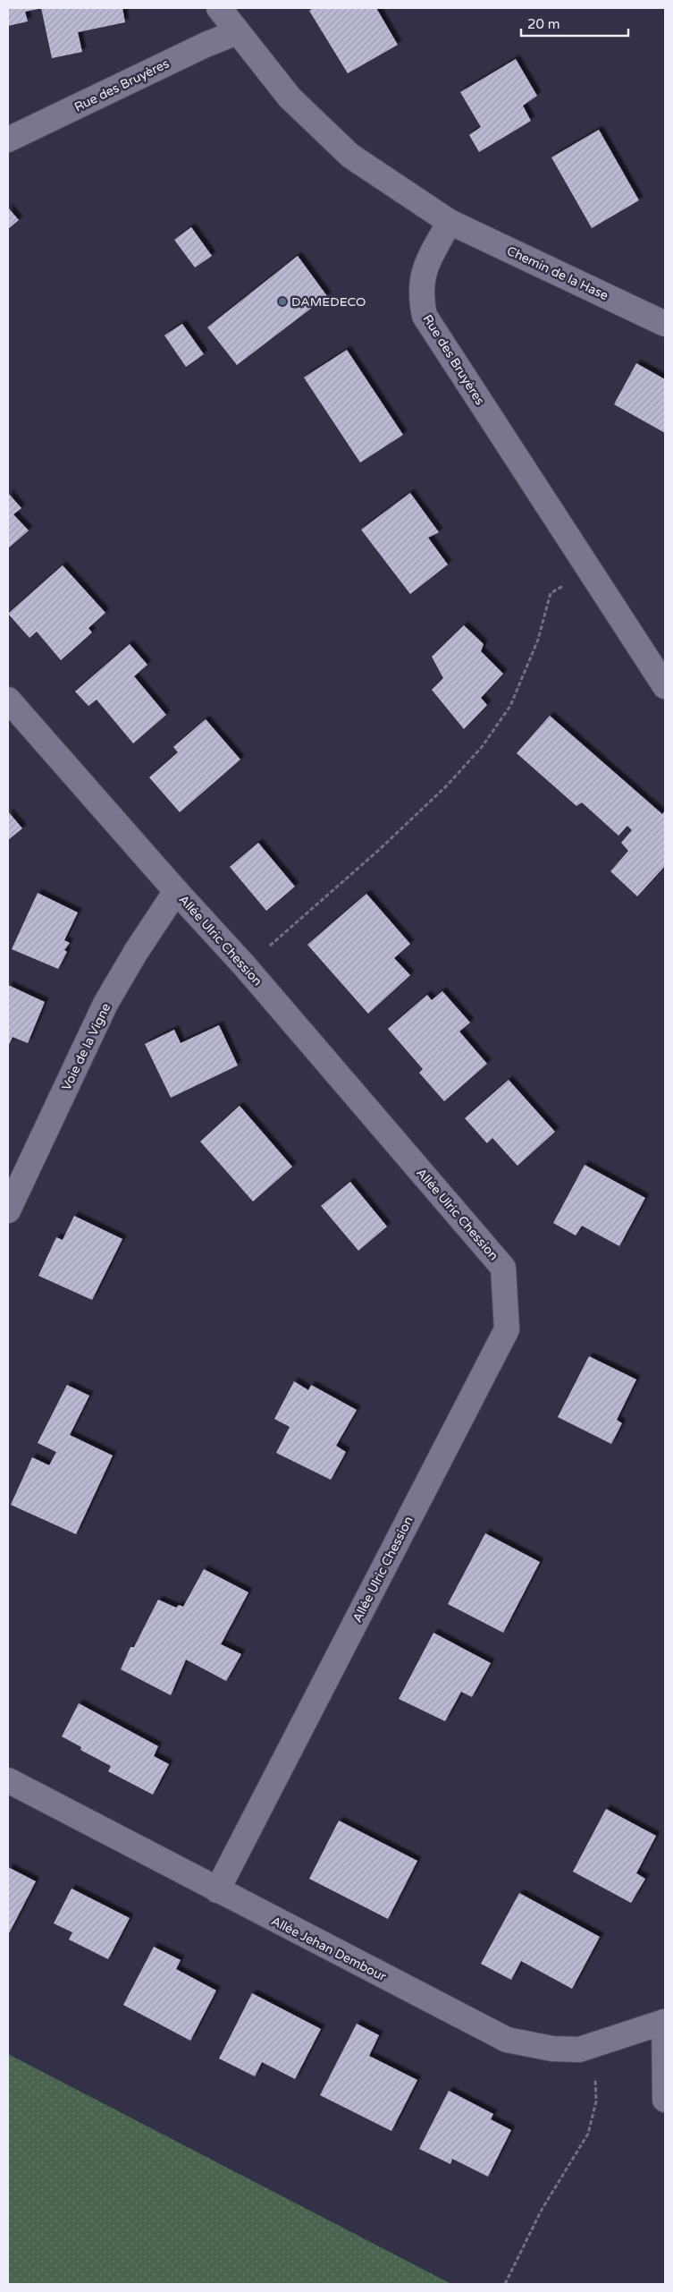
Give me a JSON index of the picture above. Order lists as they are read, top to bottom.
{
  "streets": {
    "street": [
      "Rue des Bruyères",
      "Chemin de la Hase",
      "Allée Ulric Chession",
      "Voie de la Vigne",
      "Allée Jehan Dembour"
    ]
  },
  "crossings": [
    ["Rue des Bruyères", "Chemin de la Hase"],
    ["Allée Ulric Chession", "Voie de la Vigne"],
    ["Allée Ulric Chession", "Allée Jehan Dembour"]
  ],
  "places": ["DAMEDECO"],
  "scale_bar": "20 m"
}
